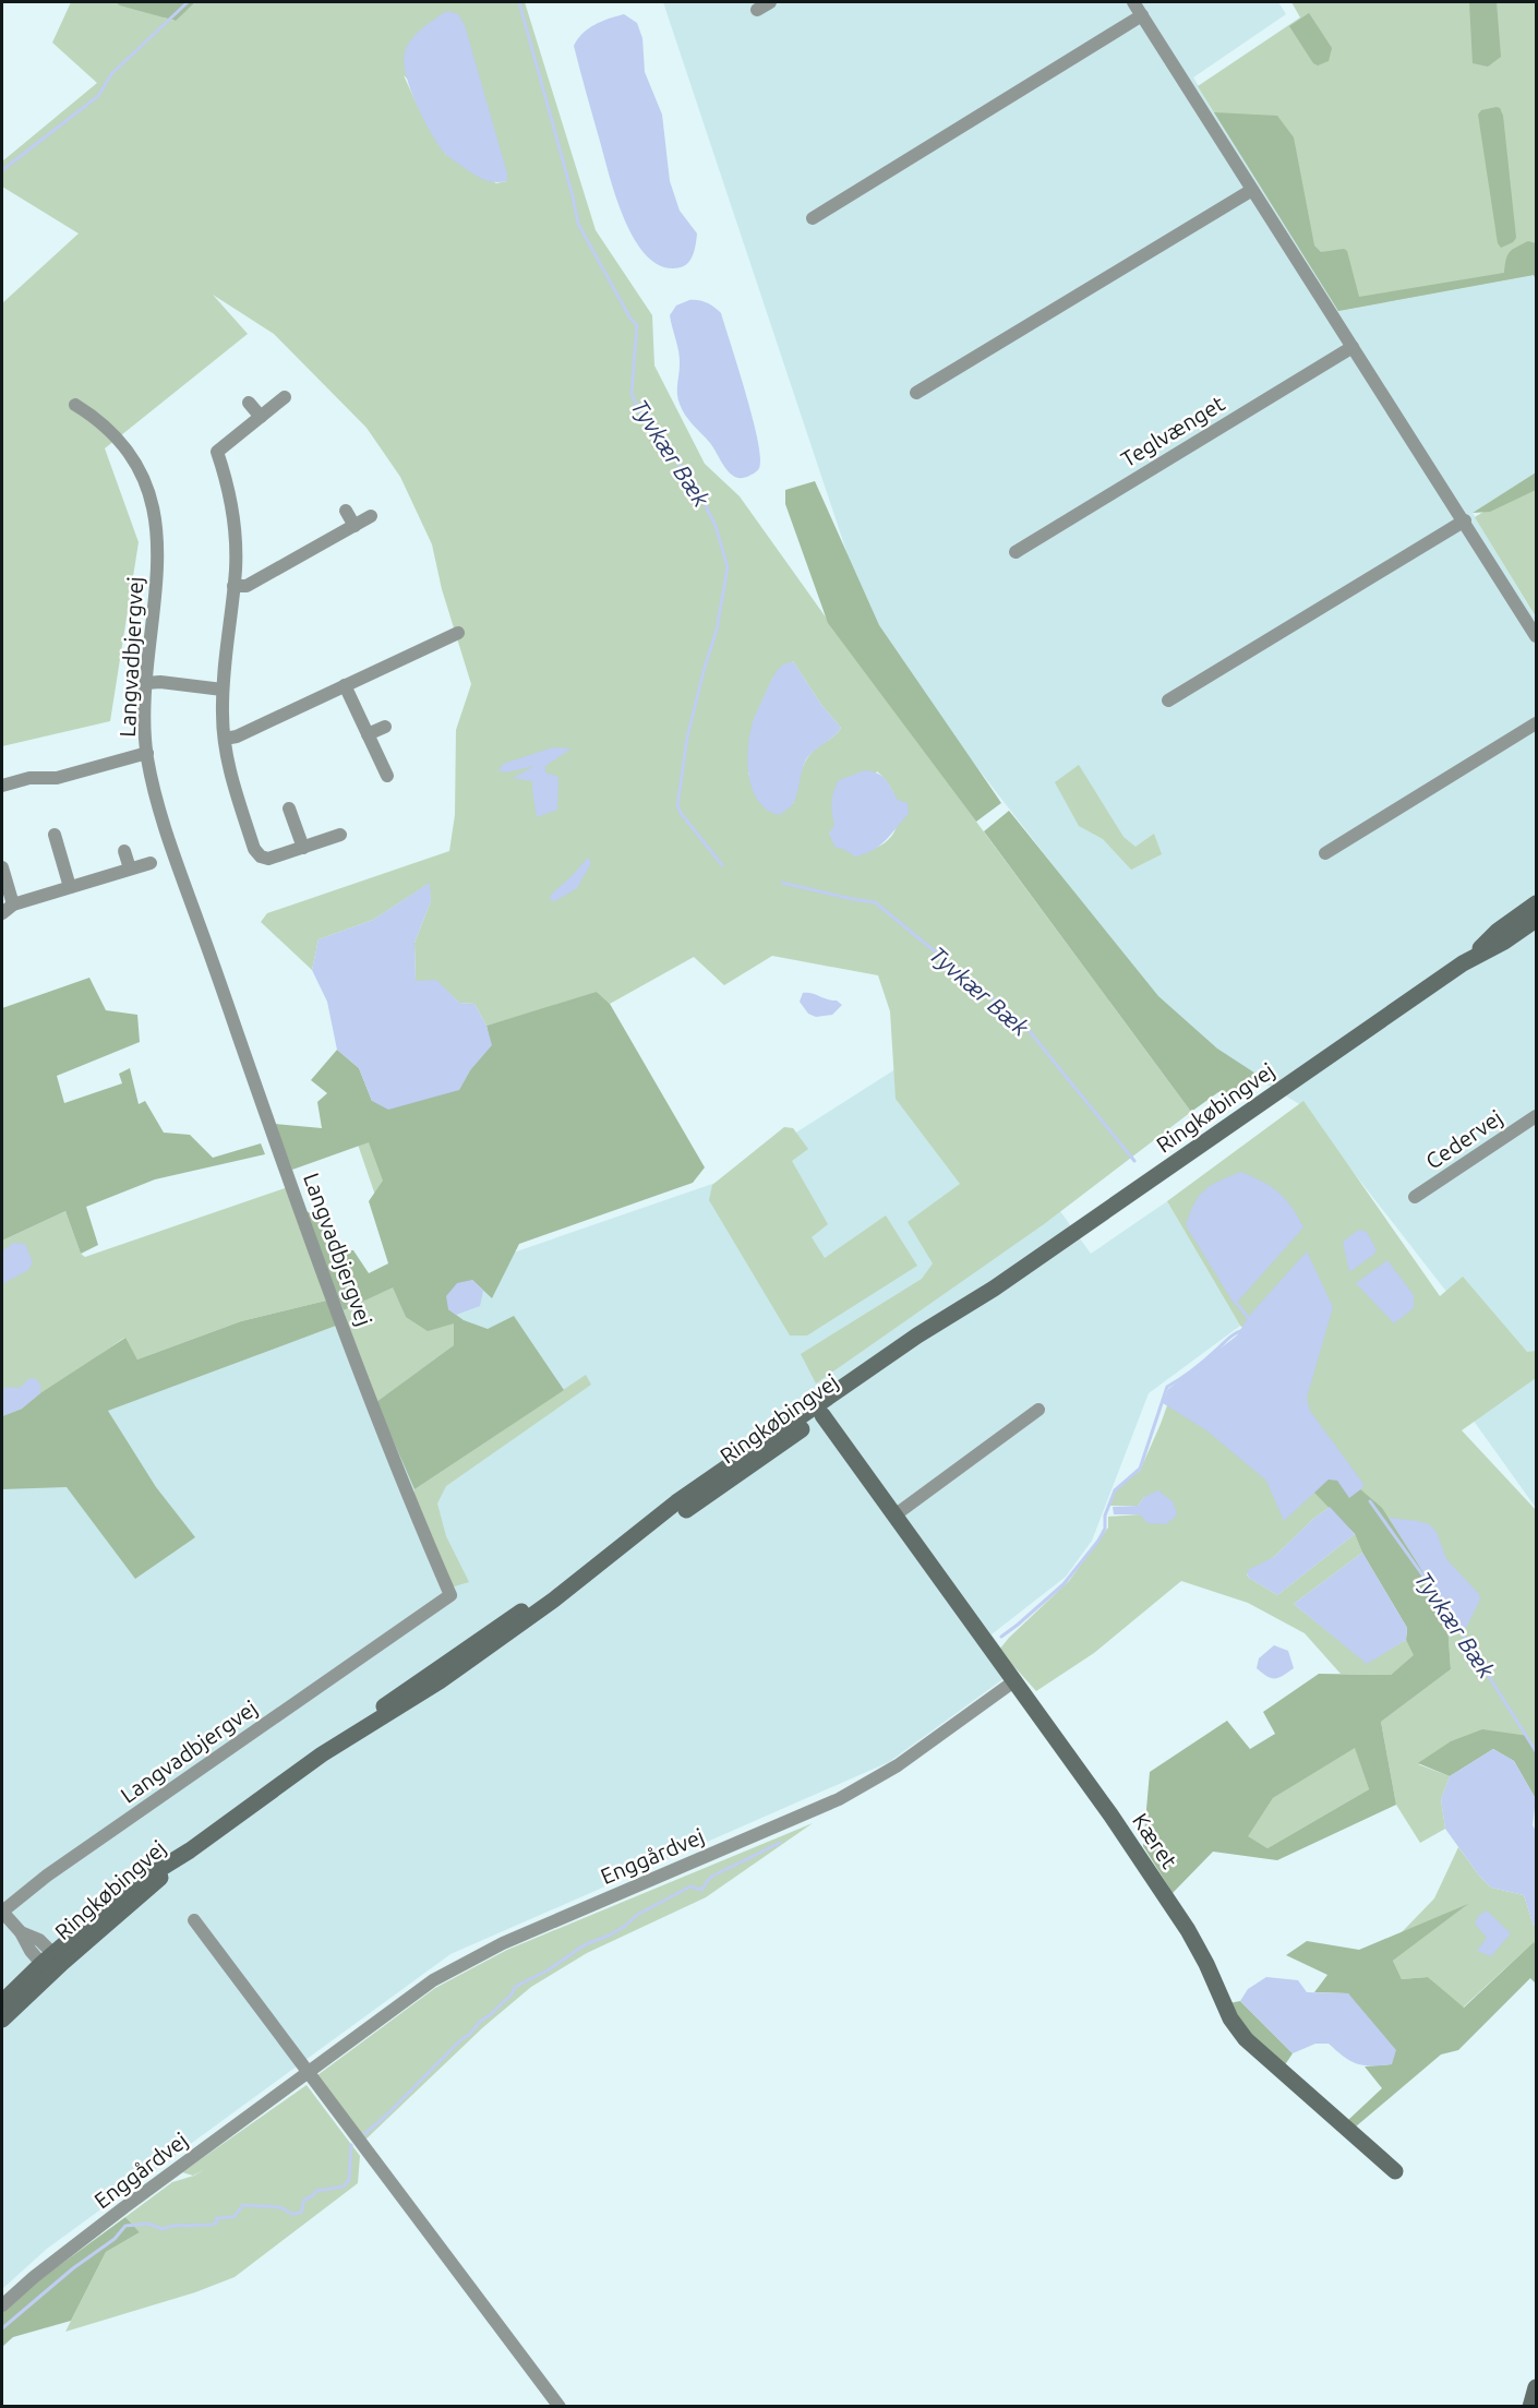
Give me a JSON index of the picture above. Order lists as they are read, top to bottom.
{
  "streets": {
    "street": [
      "Teglvænget",
      "Langvadbjergvej",
      "Ringkøbingvej",
      "Cedervej",
      "Kæret",
      "Enggårdvej"
    ]
  },
  "crossings": [
    ["Langvadbjergvej", "Ringkøbingvej"],
    ["Ringkøbingvej", "Kæret"],
    ["Kæret", "Enggårdvej"]
  ],
  "water": ["Tyvkær Bæk"]
}
